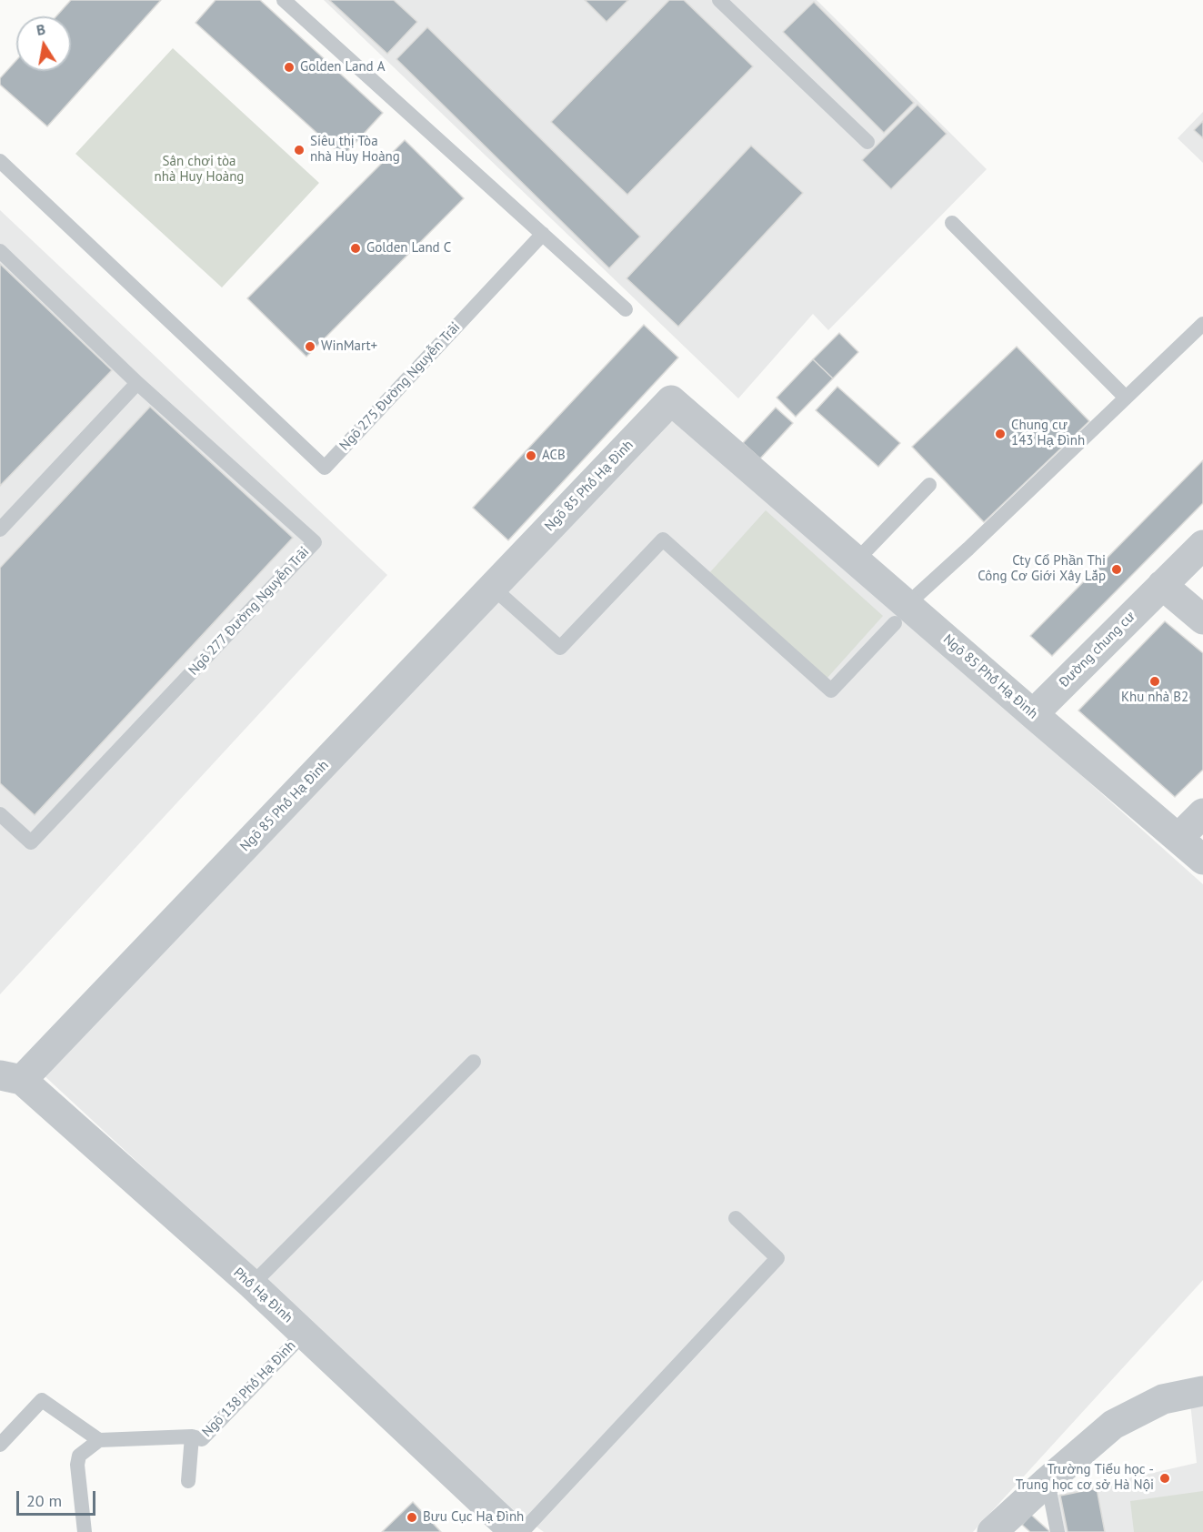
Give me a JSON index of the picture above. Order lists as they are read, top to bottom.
{
  "streets": {
    "street": ["Ngõ 85 Phố Hạ Đình", "Đường chung cư", "Phố Hạ Đình"],
    "lane": ["Ngõ 275 Đường Nguyễn Trãi", "Ngõ 277 Đường Nguyễn Trãi", "Ngõ 138 Phố Hạ Đình"]
  },
  "crossings": [
    ["Ngõ 85 Phố Hạ Đình", "Đường chung cư"],
    ["Ngõ 85 Phố Hạ Đình", "Phố Hạ Đình"],
    ["Phố Hạ Đình", "Ngõ 138 Phố Hạ Đình"]
  ],
  "parks": ["Sân chơi tòa nhà Huy Hoàng"],
  "places": [
    "Golden Land A",
    "Siêu thị Tòa nhà Huy Hoàng",
    "Golden Land C",
    "WinMart+",
    "Chung cư 143 Hạ Đình",
    "ACB",
    "Cty Cổ Phần Thi Công Cơ Giới Xây Lắp",
    "Khu nhà B2",
    "Trường Tiểu học - Trung học cơ sở Hà Nội",
    "Bưu Cục Hạ Đình"
  ],
  "scale_bar": "20 m",
  "north": "top"
}
